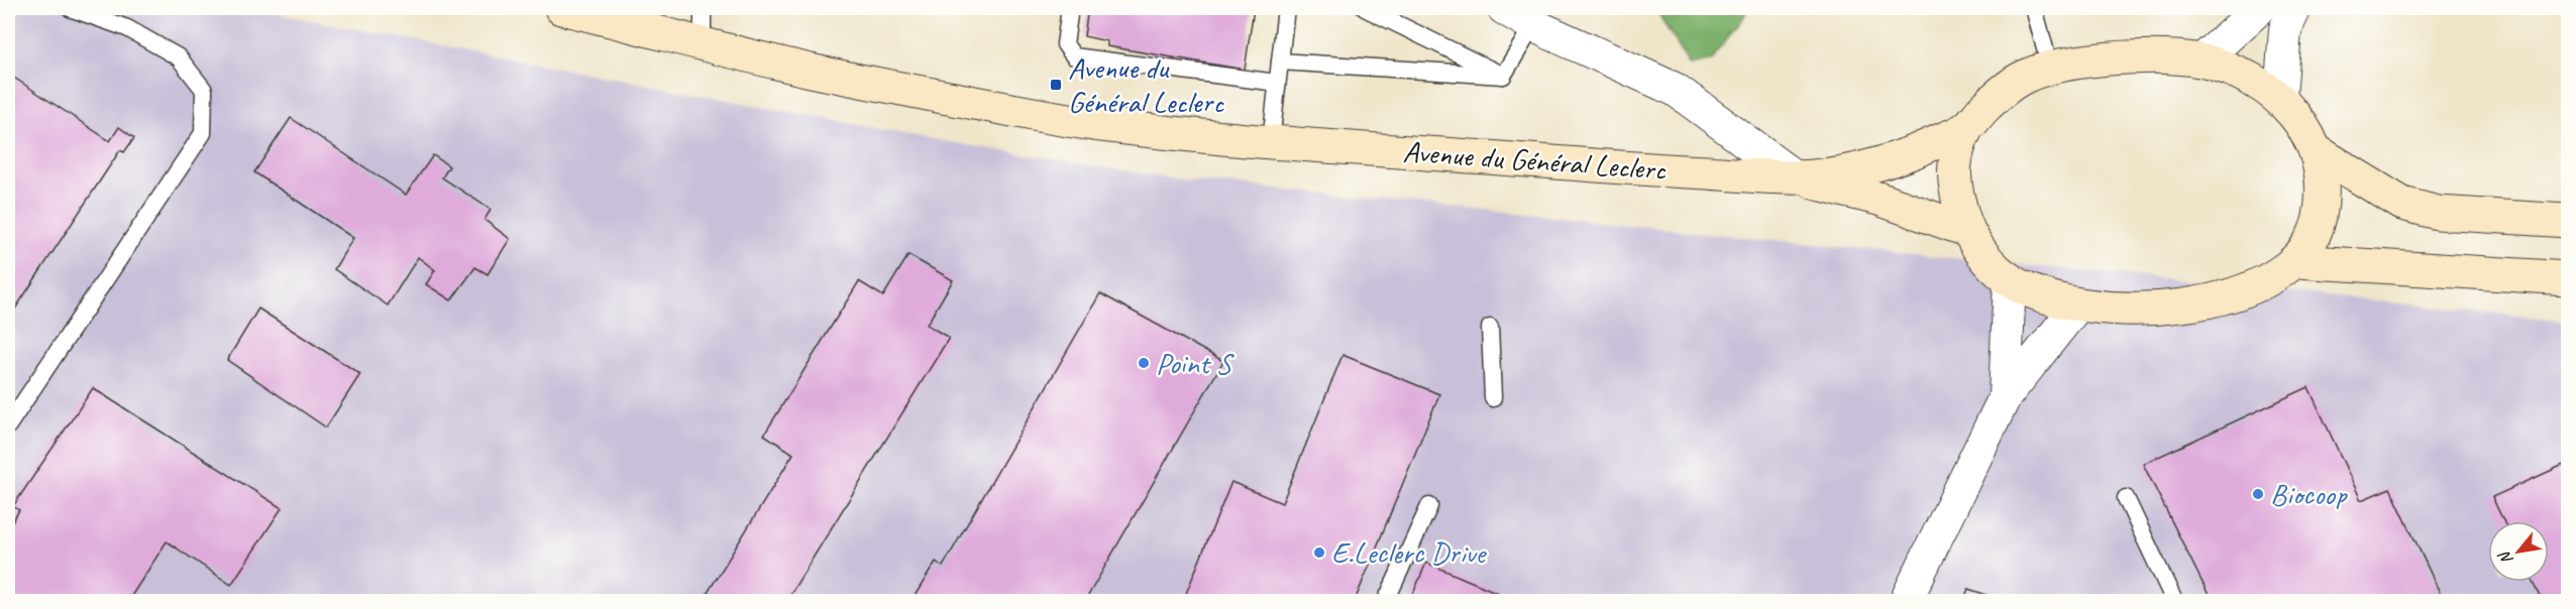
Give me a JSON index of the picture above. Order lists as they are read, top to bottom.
{
  "streets": {
    "main road": ["Avenue du Général Leclerc"]
  },
  "places": {
    "transit": ["Avenue du Général Leclerc"],
    "other": ["Point S", "Biocoop", "E.Leclerc Drive"]
  },
  "north": "bottom left"
}
